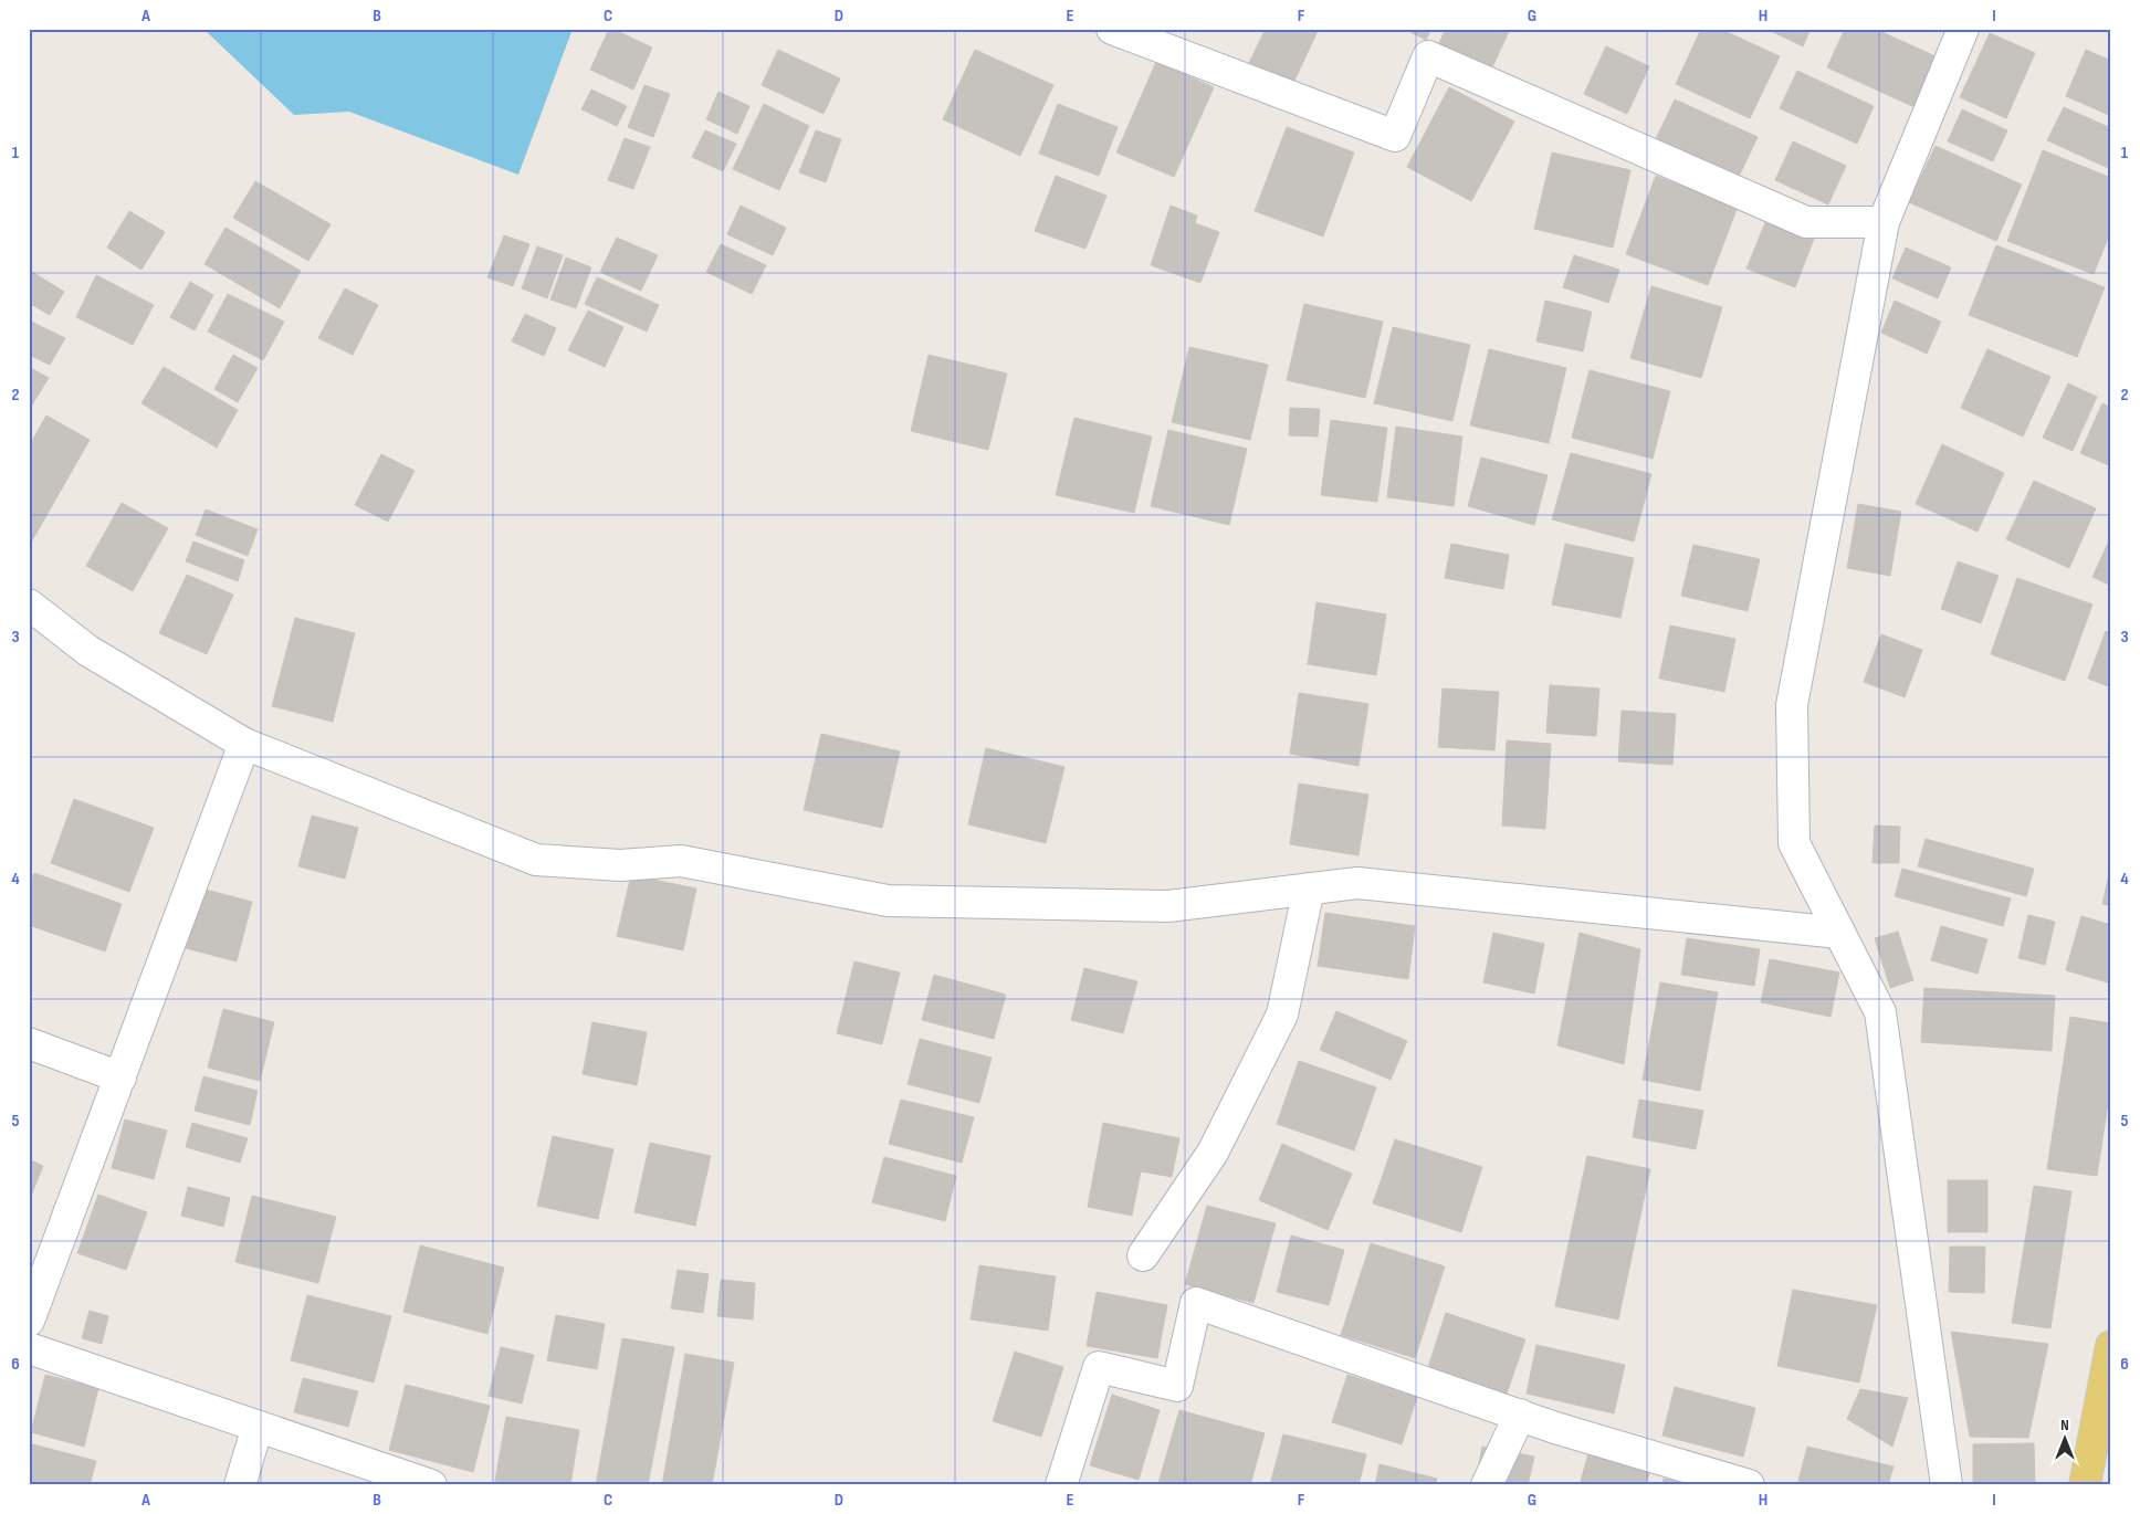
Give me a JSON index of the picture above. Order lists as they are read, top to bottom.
{
  "north": "top",
  "grid": {
    "columns": [
      "A",
      "B",
      "C",
      "D",
      "E",
      "F",
      "G",
      "H",
      "I"
    ],
    "rows": [
      "1",
      "2",
      "3",
      "4",
      "5",
      "6"
    ]
  }
}
